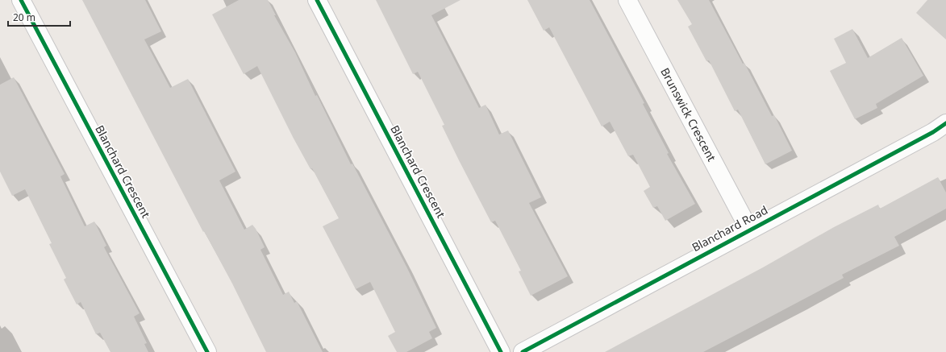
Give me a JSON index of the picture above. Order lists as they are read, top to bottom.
{
  "streets": {
    "street": ["Brunswick Crescent", "Blanchard Crescent", "Blanchard Road"]
  },
  "crossings": [
    ["Brunswick Crescent", "Blanchard Road"]
  ],
  "scale_bar": "20 m"
}
